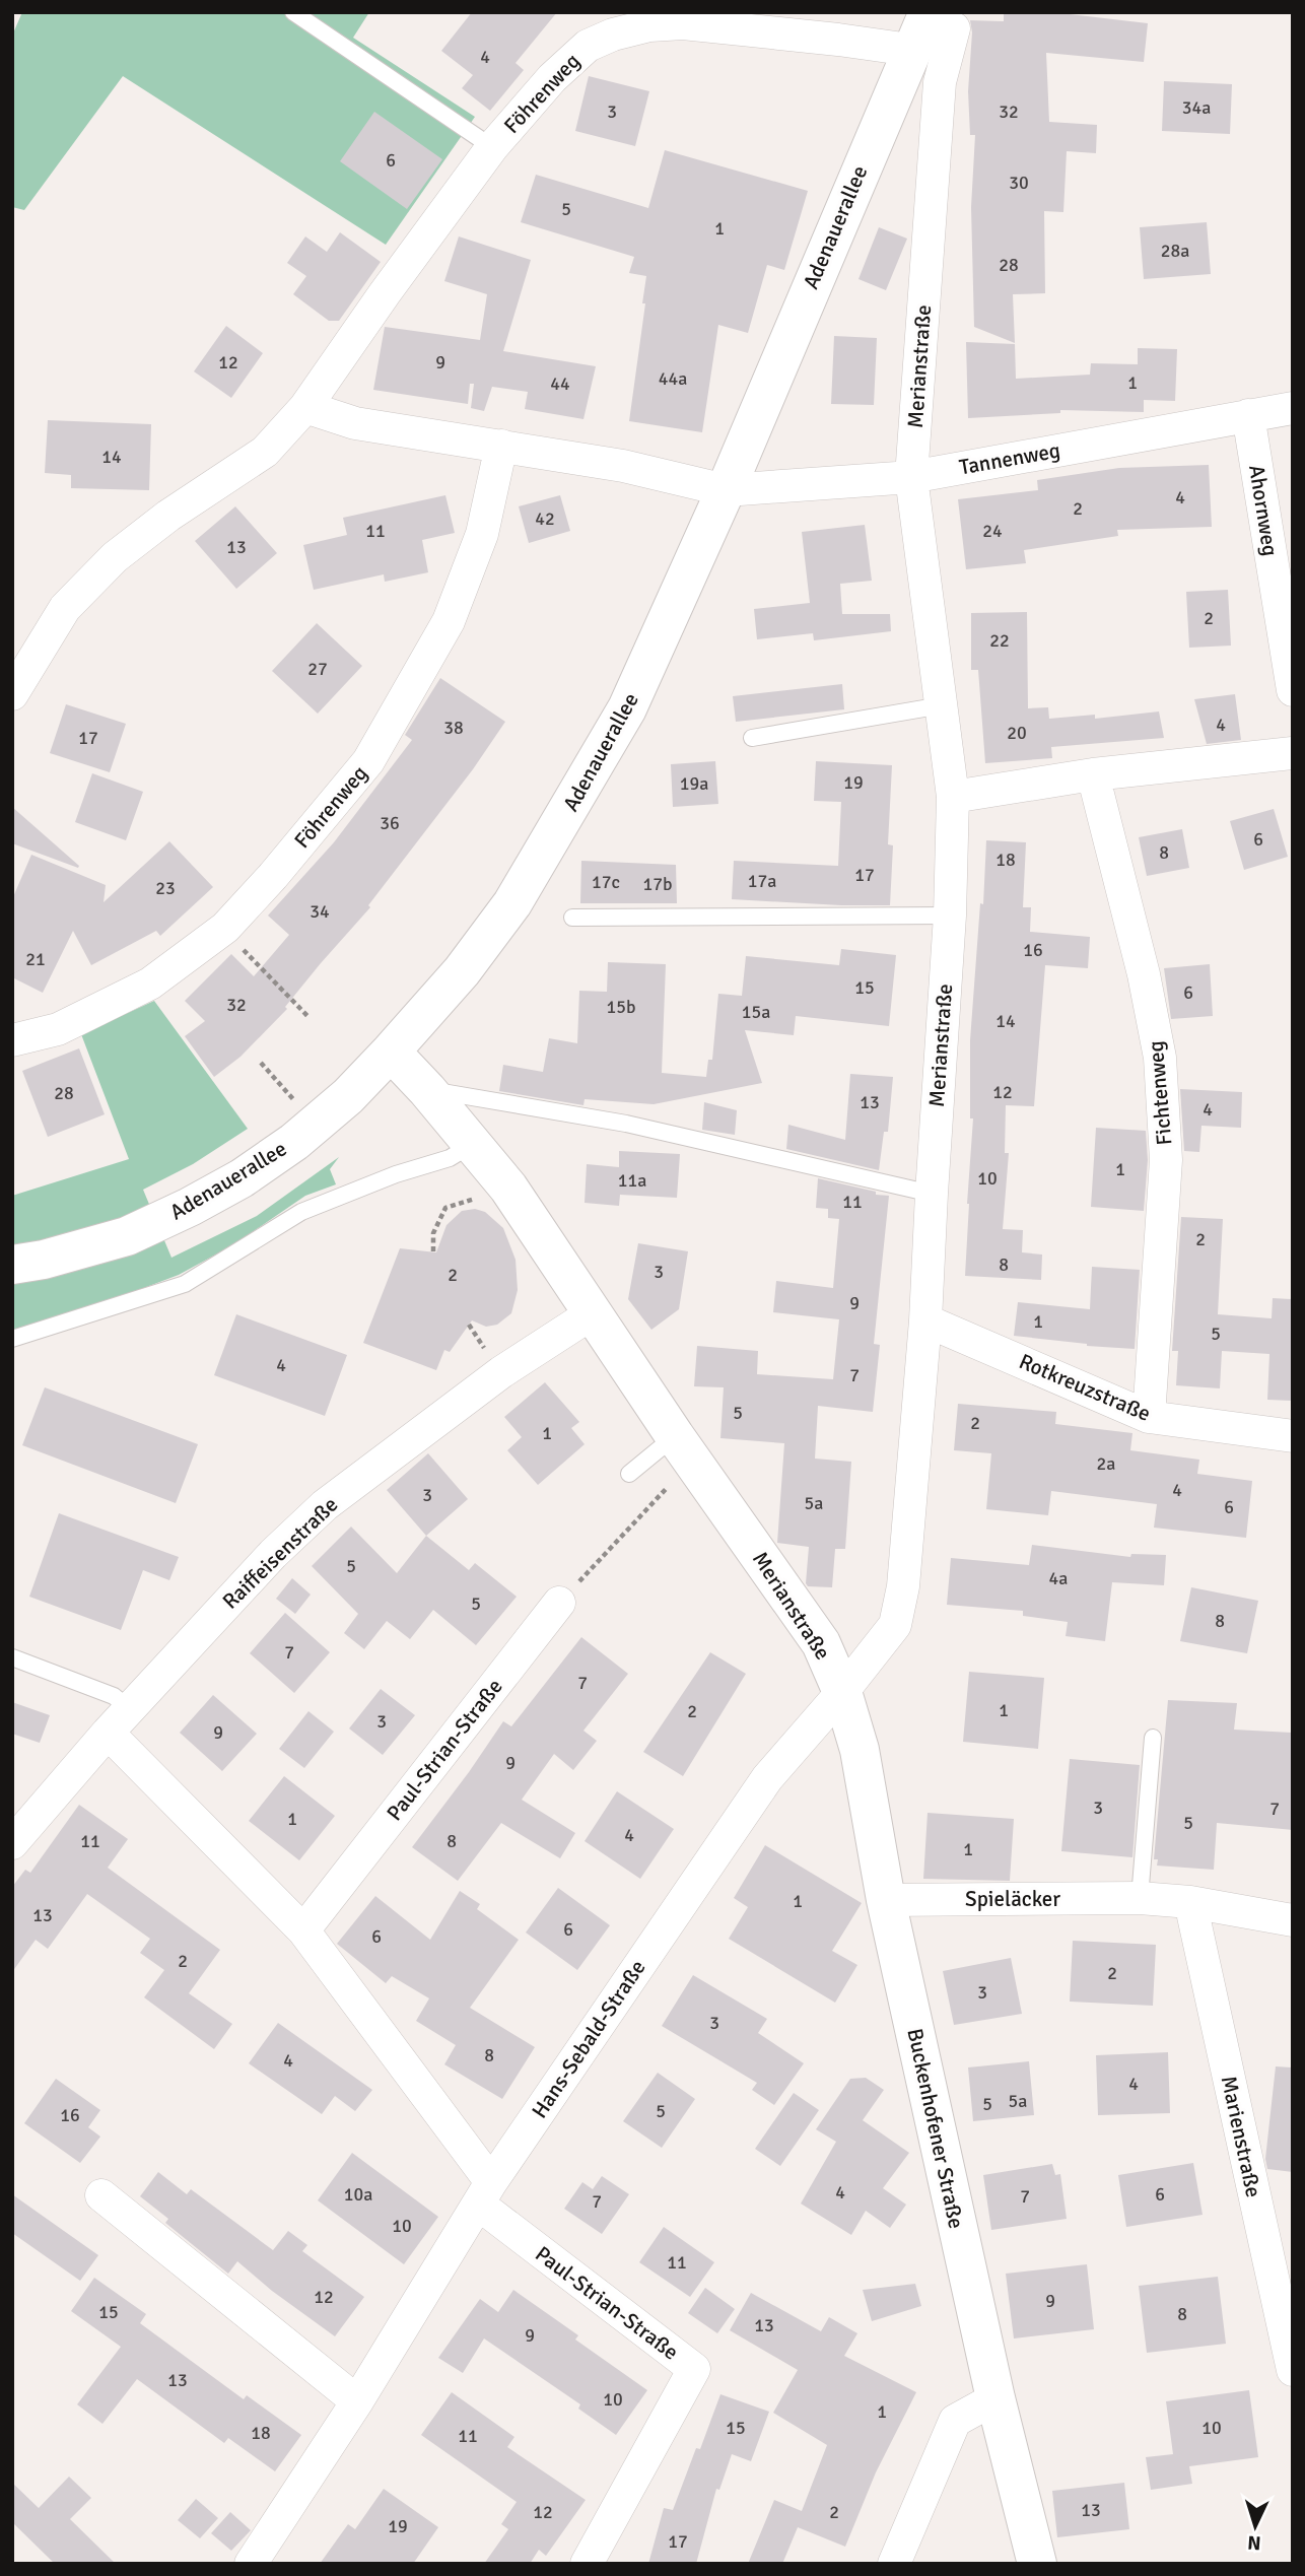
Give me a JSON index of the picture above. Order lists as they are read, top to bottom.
{
  "streets": {
    "street": [
      "Föhrenweg",
      "Adenauerallee",
      "Merianstraße",
      "Tannenweg",
      "Ahornweg",
      "Fichtenweg",
      "Rotkreuzstraße",
      "Raiffeisenstraße",
      "Paul-Strian-Straße",
      "Spieläcker",
      "Hans-Sebald-Straße",
      "Buckenhofener Straße",
      "Marienstraße"
    ]
  },
  "crossings": [
    ["Föhrenweg", "Adenauerallee"],
    ["Adenauerallee", "Merianstraße"],
    ["Adenauerallee", "Tannenweg"],
    ["Merianstraße", "Tannenweg"],
    ["Merianstraße", "Rotkreuzstraße"],
    ["Merianstraße", "Raiffeisenstraße"],
    ["Merianstraße", "Hans-Sebald-Straße"],
    ["Merianstraße", "Buckenhofener Straße"],
    ["Tannenweg", "Ahornweg"],
    ["Fichtenweg", "Rotkreuzstraße"],
    ["Raiffeisenstraße", "Paul-Strian-Straße"],
    ["Paul-Strian-Straße", "Hans-Sebald-Straße"],
    ["Spieläcker", "Buckenhofener Straße"],
    ["Spieläcker", "Marienstraße"],
    ["Hans-Sebald-Straße", "Buckenhofener Straße"]
  ],
  "house_numbers": [
    "4",
    "34a",
    "3",
    "32",
    "6",
    "30",
    "5",
    "1",
    "28a",
    "28",
    "12",
    "9",
    "44a",
    "1",
    "44",
    "14",
    "4",
    "2",
    "42",
    "11",
    "24",
    "13",
    "2",
    "22",
    "27",
    "4",
    "38",
    "20",
    "17",
    "19",
    "19a",
    "36",
    "6",
    "8",
    "18",
    "17",
    "17a",
    "17c",
    "17b",
    "23",
    "34",
    "16",
    "21",
    "15",
    "6",
    "32",
    "15b",
    "15a",
    "14",
    "12",
    "28",
    "13",
    "4",
    "1",
    "10",
    "11a",
    "11",
    "2",
    "8",
    "3",
    "2",
    "9",
    "1",
    "5",
    "4",
    "7",
    "5",
    "2",
    "1",
    "2a",
    "4",
    "3",
    "5a",
    "6",
    "5",
    "4a",
    "5",
    "8",
    "7",
    "7",
    "1",
    "2",
    "3",
    "9",
    "9",
    "3",
    "7",
    "1",
    "5",
    "4",
    "11",
    "8",
    "1",
    "1",
    "13",
    "6",
    "6",
    "2",
    "2",
    "3",
    "3",
    "8",
    "4",
    "4",
    "5a",
    "5",
    "5",
    "16",
    "4",
    "10a",
    "6",
    "7",
    "7",
    "10",
    "11",
    "12",
    "9",
    "15",
    "8",
    "13",
    "9",
    "13",
    "10",
    "1",
    "15",
    "10",
    "18",
    "11",
    "13",
    "12",
    "2",
    "19",
    "17"
  ],
  "north": "bottom"
}
